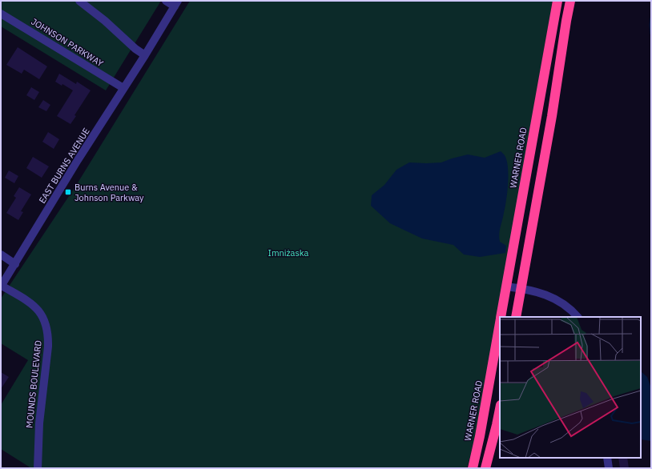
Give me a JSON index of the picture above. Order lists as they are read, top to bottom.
{
  "streets": {
    "highway": ["WARNER ROAD"],
    "street": ["JOHNSON PARKWAY", "EAST BURNS AVENUE", "MOUNDS BOULEVARD"]
  },
  "crossings": [
    ["JOHNSON PARKWAY", "EAST BURNS AVENUE"],
    ["EAST BURNS AVENUE", "MOUNDS BOULEVARD"]
  ],
  "parks": ["Imniżaska"],
  "places": {
    "transit": ["Burns Avenue & Johnson Parkway"]
  }
}
